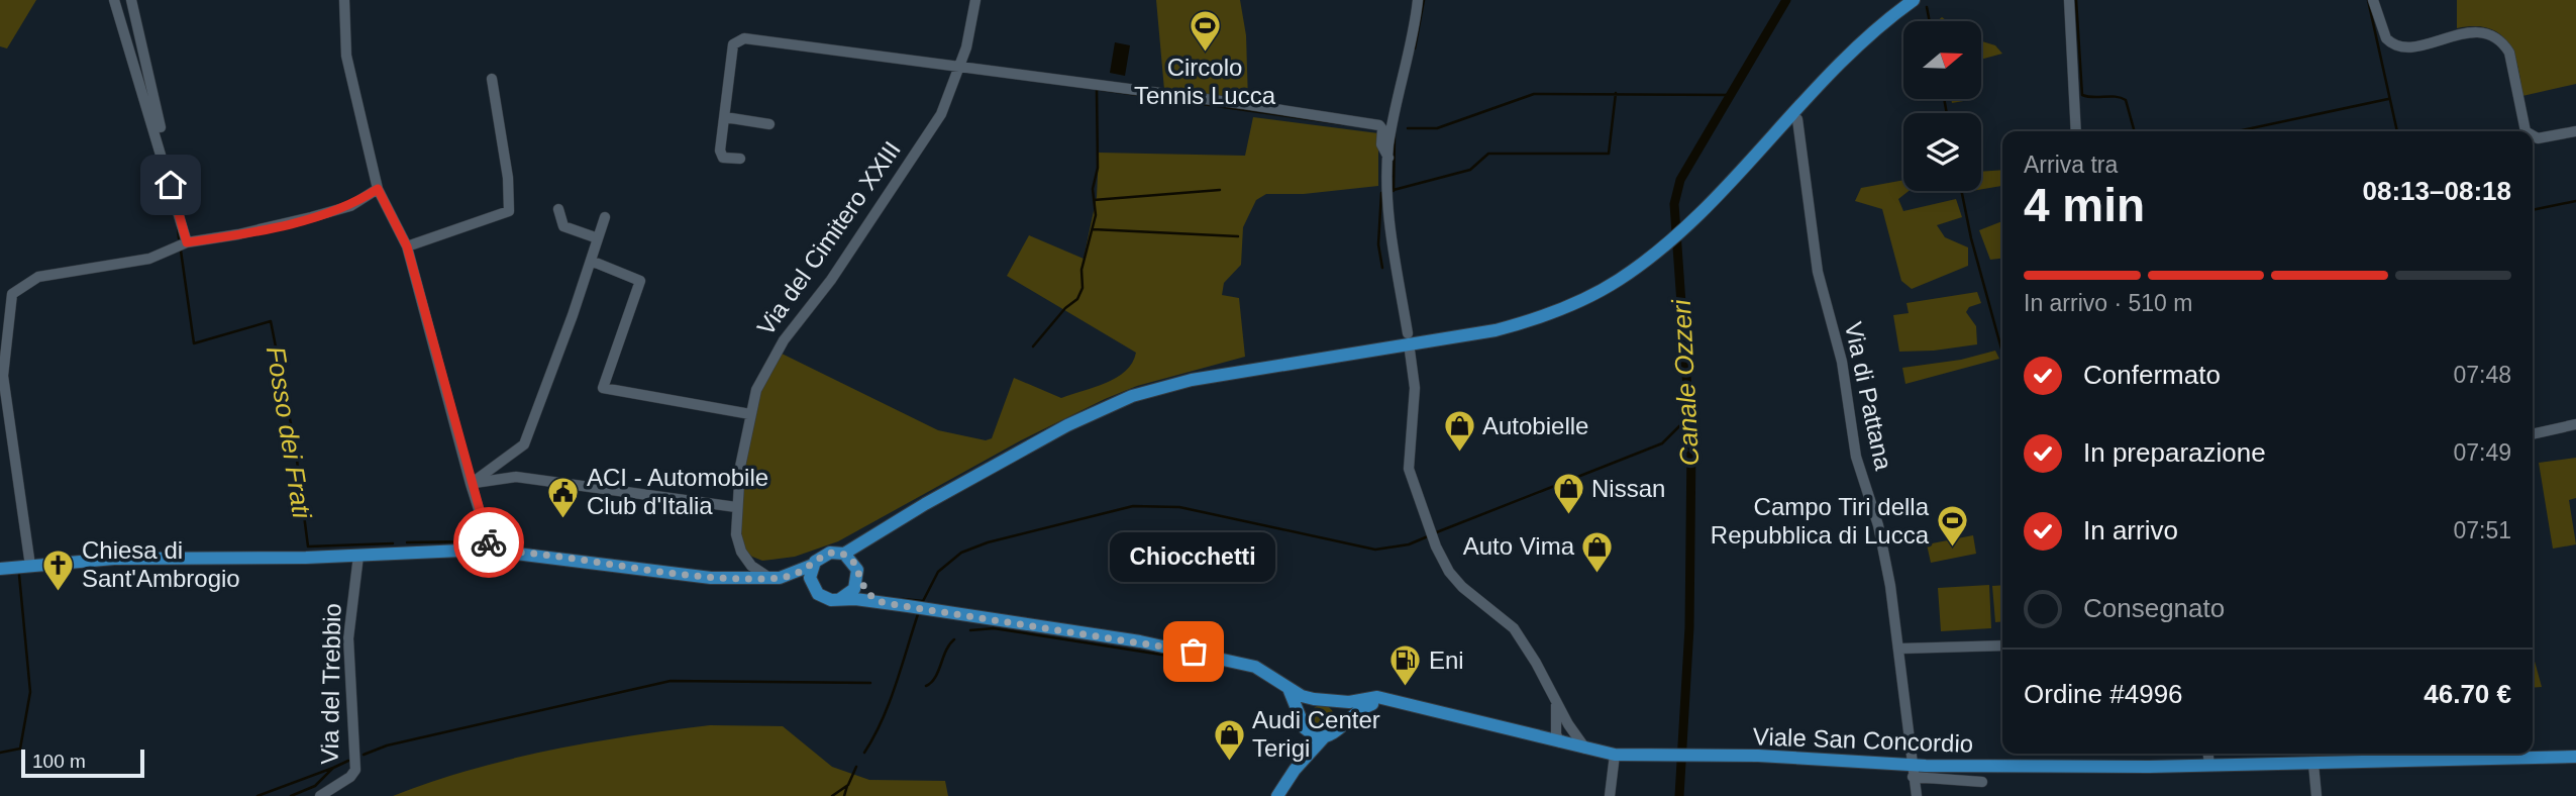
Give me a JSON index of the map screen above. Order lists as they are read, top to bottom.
{
  "streets": {
    "main road": ["Viale San Concordio"],
    "street": ["Via del Cimitero XXIII", "Via di Pattana", "Via del Trebbio"]
  },
  "crossings": [
    ["Via di Pattana", "Viale San Concordio"]
  ],
  "water": ["Canale Ozzeri", "Fosso dei Frati"],
  "places": {
    "sports": ["Circolo Tennis Lucca", "Campo Tiri della Repubblica di Lucca"],
    "shop": [
      "Autobielle",
      "Nissan",
      "Auto Vima",
      "Audi Center Terigi"
    ],
    "public building": ["ACI - Automobile Club d'Italia"],
    "church": ["Chiesa di Sant'Ambrogio"],
    "other": ["Chiocchetti"],
    "fuel station": ["Eni"]
  },
  "scale_bar": "100 m",
  "north": "right",
  "page": {
    "heading": ["4 min", "Arriva tra", "08:13–08:18"],
    "panel": ["Ordine #4996", "46.70 €"],
    "bar": "In arrivo · 510 m",
    "list": [
      ["Confermato", "07:48"],
      ["In preparazione", "07:49"],
      ["In arrivo", "07:51"],
      "Consegnato"
    ],
    "bubble": "Chiocchetti",
    "scale": "100 m"
  }
}
